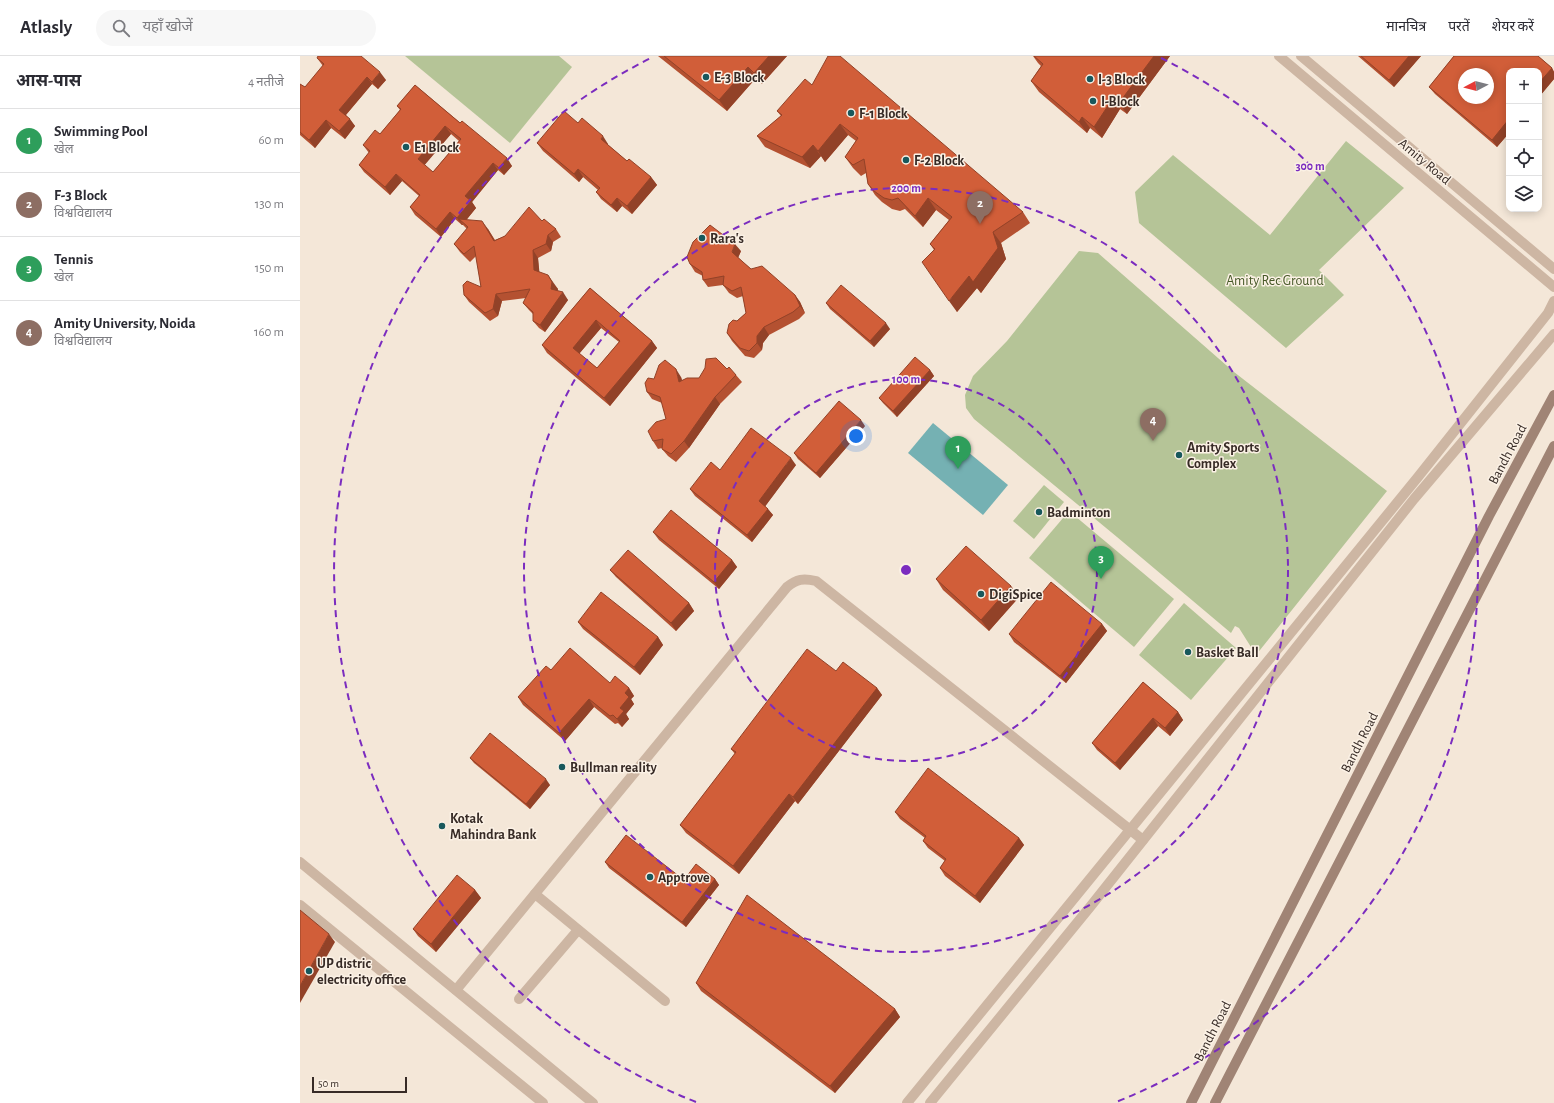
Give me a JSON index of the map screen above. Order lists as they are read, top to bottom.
{
  "streets": {
    "main road": ["Bandh Road"],
    "street": ["Amity Road"]
  },
  "parks": ["Amity Rec Ground"],
  "places": [
    "E-3 Block",
    "I-3 Block",
    "I-Block",
    "F-1 Block",
    "E1 Block",
    "F-2 Block",
    "Rara's",
    "Amity Sports Complex",
    "Badminton",
    "DigiSpice",
    "Basket Ball",
    "Bullman reality",
    "Kotak Mahindra Bank",
    "Apptrove",
    "UP distric electricity office"
  ],
  "scale_bar": "50 m",
  "north": "left",
  "page": {
    "header": "Atlasly",
    "search": "यहाँ खोजें",
    "nav": ["मानचित्र", "परतें", "शेयर करें"],
    "heading": ["आस-पास", "4 नतीजे"],
    "map_buttons": ["+", "−"],
    "list": [
      {
        "mark": "1",
        "name": "Swimming Pool",
        "note": "खेल",
        "value": "60 m"
      },
      {
        "mark": "2",
        "name": "F-3 Block",
        "note": "विश्वविद्यालय",
        "value": "130 m"
      },
      {
        "mark": "3",
        "name": "Tennis",
        "note": "खेल",
        "value": "150 m"
      },
      {
        "mark": "4",
        "name": "Amity University, Noida",
        "note": "विश्वविद्यालय",
        "value": "160 m"
      }
    ],
    "pins": [
      "2",
      "4",
      "1",
      "3"
    ],
    "scale": "50 m"
  },
  "rings": ["300 m", "200 m", "100 m"]
}
